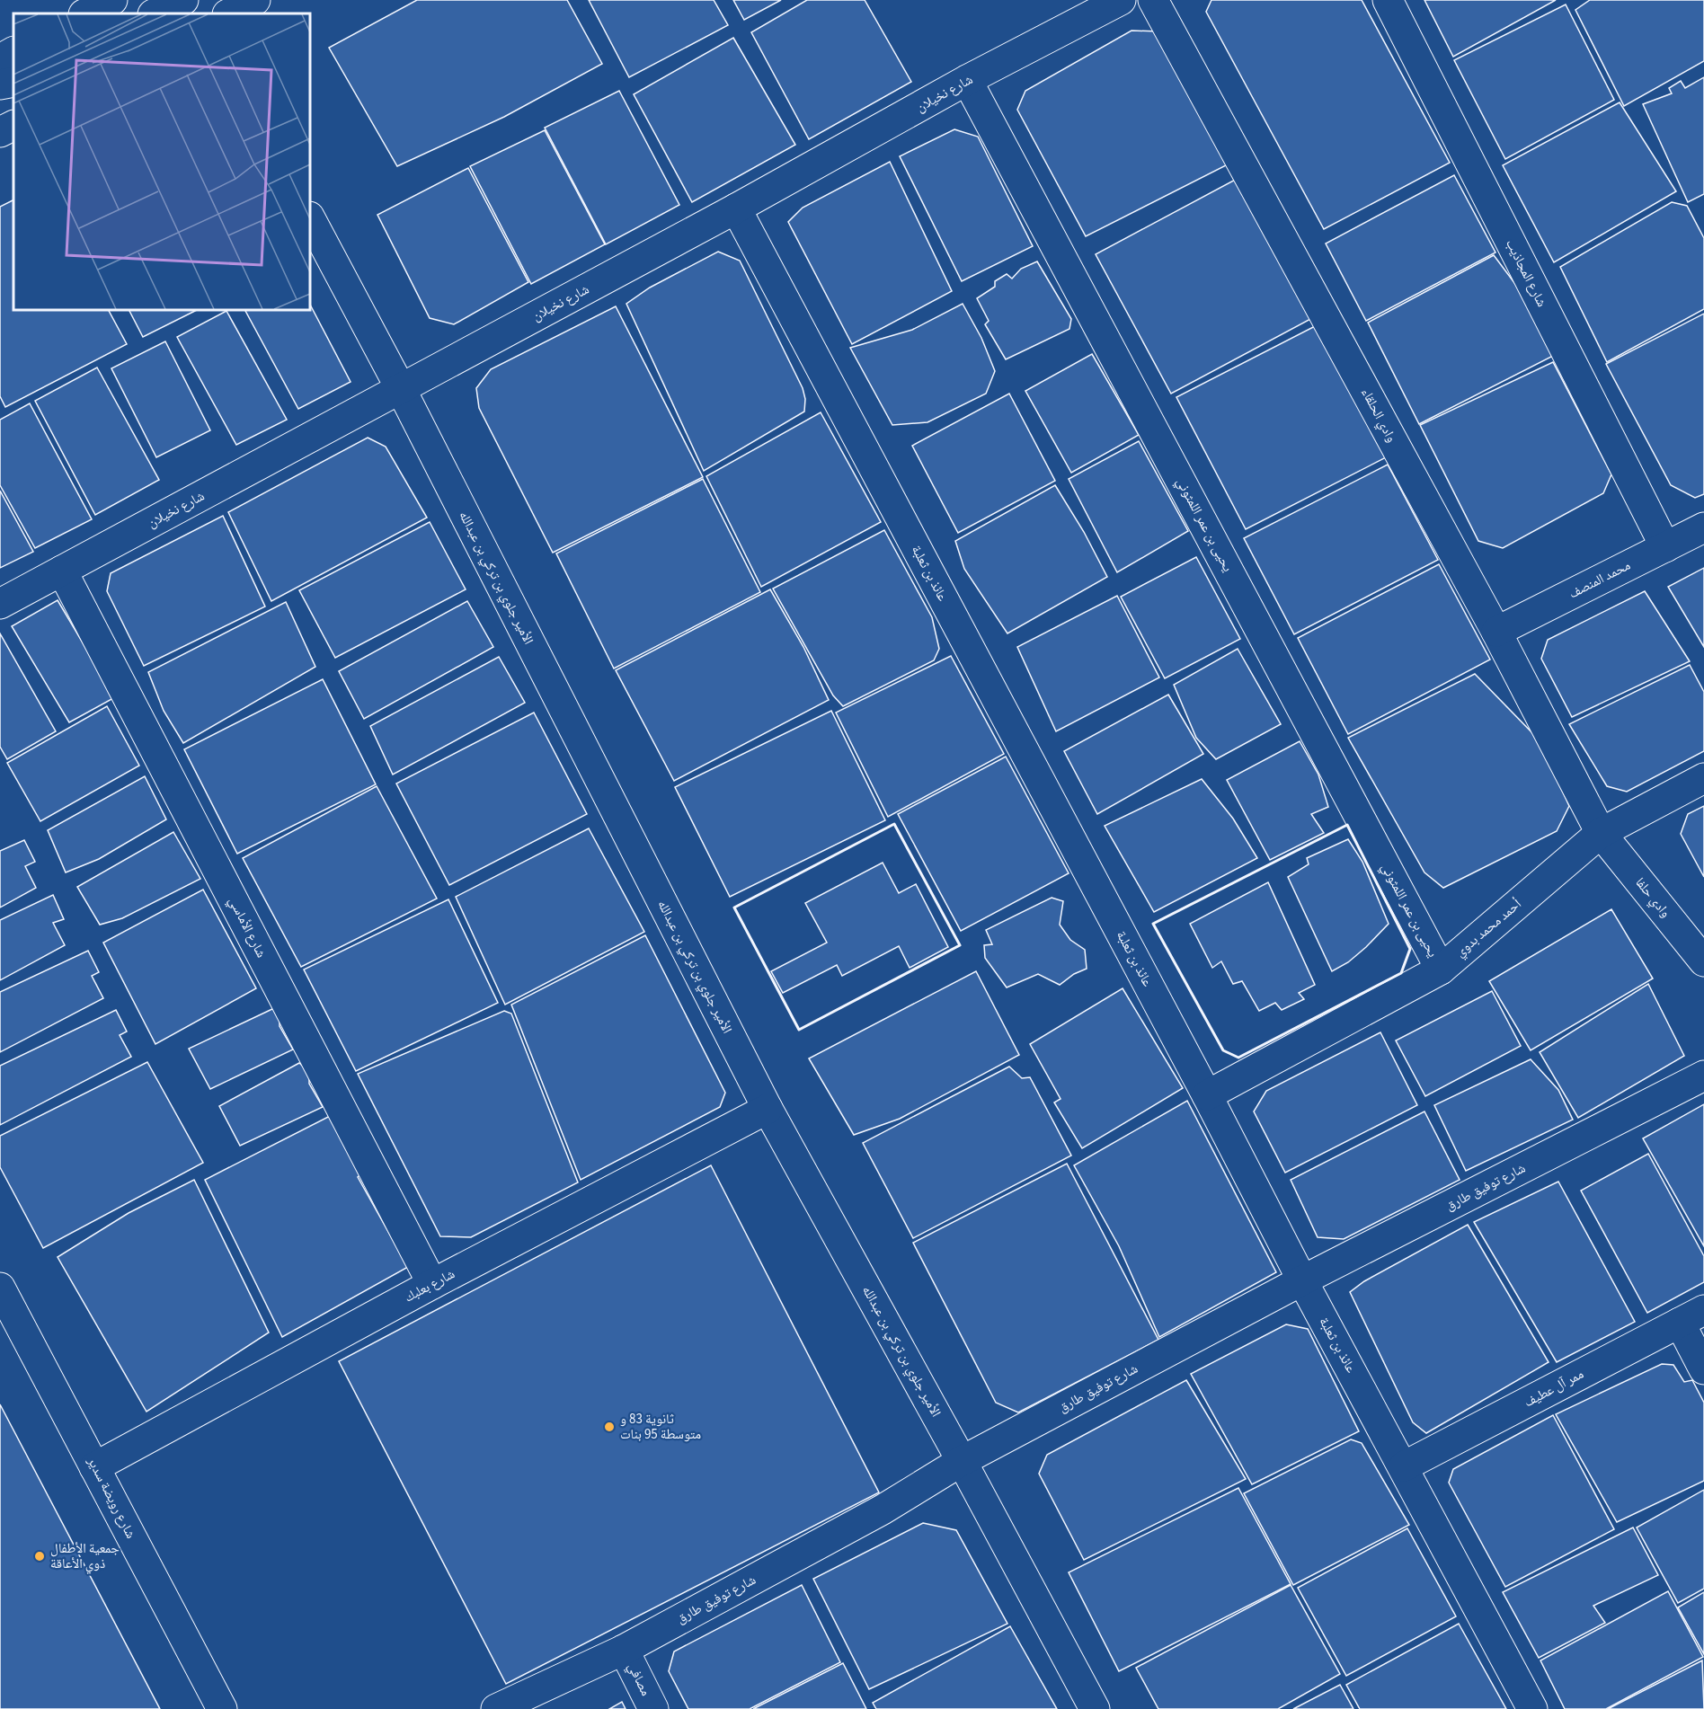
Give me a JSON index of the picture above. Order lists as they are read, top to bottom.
{
  "streets": {
    "street": [
      "شارع نخيلان",
      "شارع المجاذيب",
      "وادي الحلقاء",
      "يحيى بن عمر اللمثوني",
      "عائذ بن ثعلبة",
      "الأمير جلوي بن تركي بن عبدالله",
      "محمد المنصف",
      "وادي حلفا",
      "شارع الأماسي",
      "أحمد محمد بدوي",
      "شارع توفيق طارق",
      "شارع بعلبك",
      "ممر آل عطيف",
      "شارع رويضة سدير",
      "مصافي"
    ]
  },
  "crossings": [
    ["شارع نخيلان", "يحيى بن عمر اللمثوني"],
    ["شارع نخيلان", "عائذ بن ثعلبة"],
    ["شارع نخيلان", "الأمير جلوي بن تركي بن عبدالله"],
    ["شارع نخيلان", "شارع الأماسي"],
    ["شارع المجاذيب", "محمد المنصف"],
    ["وادي الحلقاء", "محمد المنصف"],
    ["وادي الحلقاء", "وادي حلفا"],
    ["وادي الحلقاء", "أحمد محمد بدوي"],
    ["يحيى بن عمر اللمثوني", "أحمد محمد بدوي"],
    ["عائذ بن ثعلبة", "أحمد محمد بدوي"],
    ["عائذ بن ثعلبة", "شارع توفيق طارق"],
    ["عائذ بن ثعلبة", "ممر آل عطيف"],
    ["الأمير جلوي بن تركي بن عبدالله", "شارع توفيق طارق"],
    ["الأمير جلوي بن تركي بن عبدالله", "شارع بعلبك"],
    ["وادي حلفا", "أحمد محمد بدوي"],
    ["شارع الأماسي", "شارع بعلبك"],
    ["شارع توفيق طارق", "مصافي"],
    ["شارع بعلبك", "شارع رويضة سدير"]
  ],
  "places": ["ثانوية 83 و متوسطة 95 بنات", "جمعية الأطفال ذوي الأعاقة"]
}
